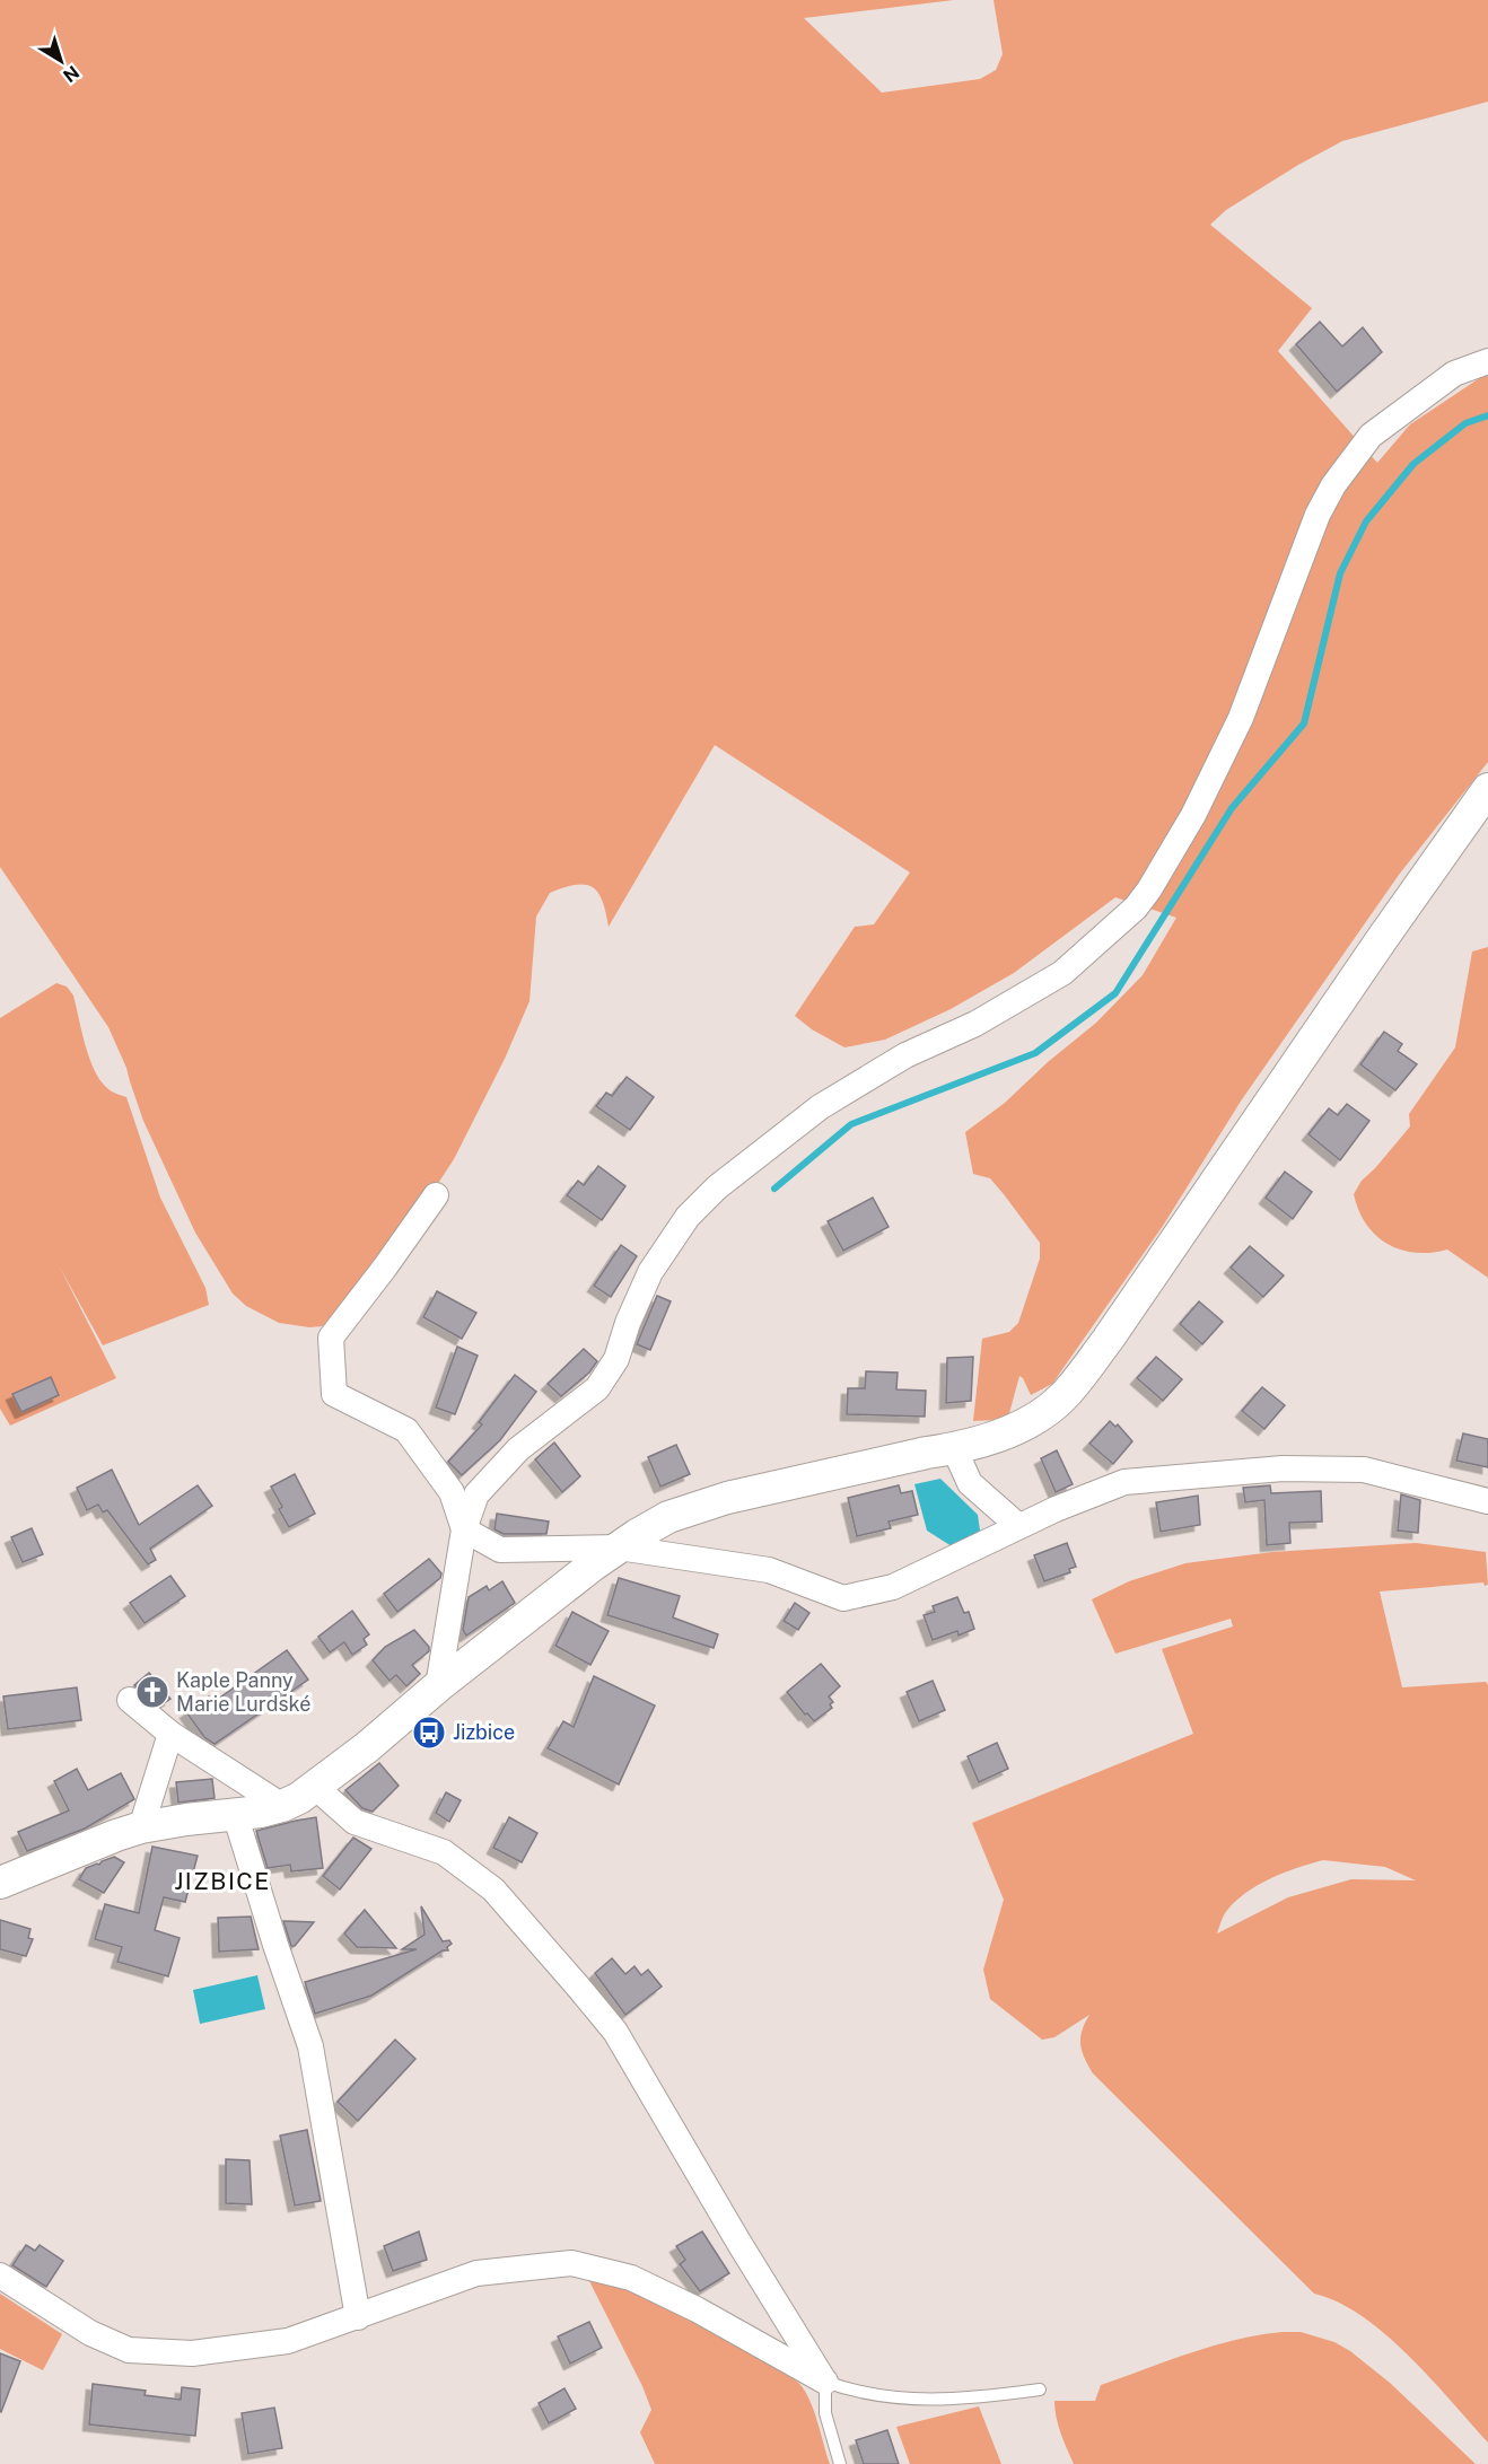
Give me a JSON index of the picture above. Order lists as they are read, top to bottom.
{
  "districts": ["JIZBICE"],
  "places": {
    "church": ["Kaple Panny Marie Lurdské"],
    "bus stop": ["Jizbice"]
  },
  "north": "bottom right"
}
